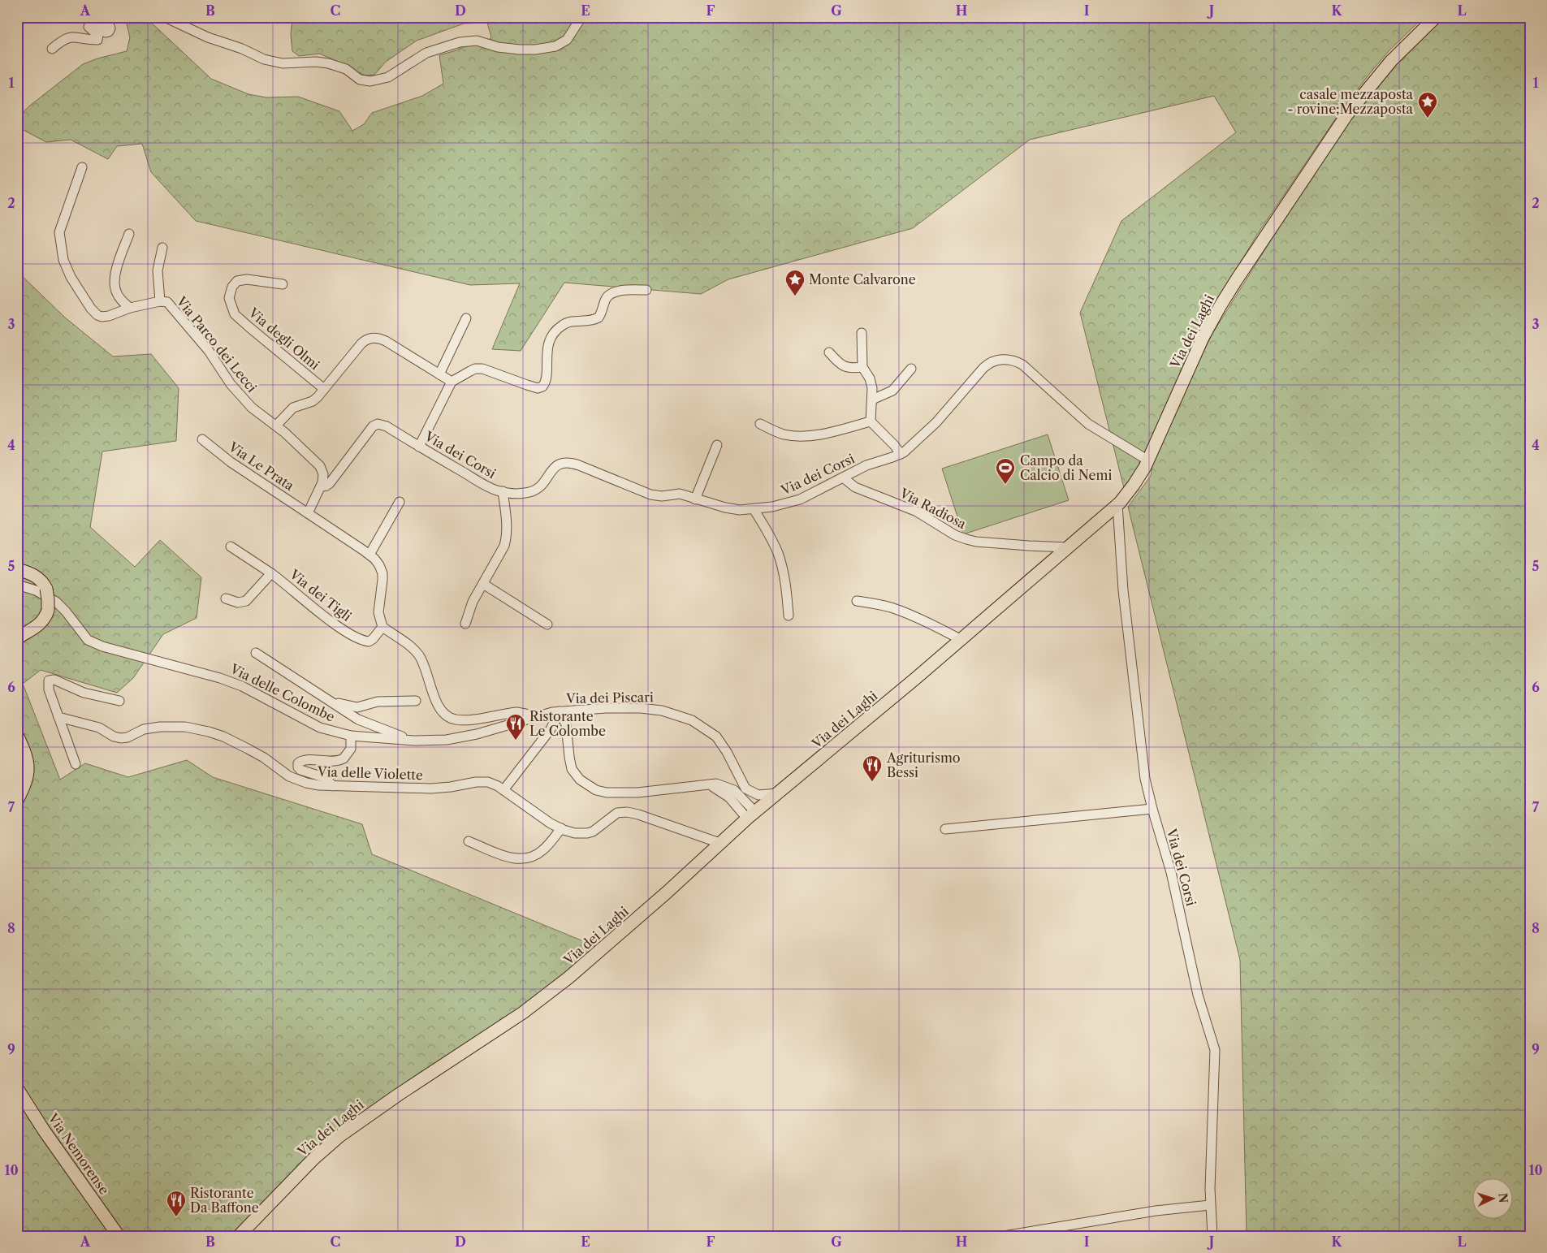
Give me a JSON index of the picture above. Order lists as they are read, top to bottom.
{
  "streets": {
    "main road": ["Via dei Laghi", "Via Nemorense"],
    "street": [
      "Via degli Olmi",
      "Via Parco dei Lecci",
      "Via dei Corsi",
      "Via Le Prata",
      "Via Radiosa",
      "Via dei Tigli",
      "Via delle Colombe",
      "Via dei Piscari",
      "Via delle Violette"
    ]
  },
  "crossings": [
    ["Via dei Laghi", "Via dei Corsi"],
    ["Via dei Laghi", "Via Radiosa"],
    ["Via dei Laghi", "Via dei Piscari"],
    ["Via dei Laghi", "Via delle Violette"],
    ["Via Parco dei Lecci", "Via dei Corsi"],
    ["Via dei Corsi", "Via Radiosa"],
    ["Via delle Colombe", "Via dei Piscari"]
  ],
  "places": {
    "place": ["casale mezzaposta - rovine;Mezzaposta", "Monte Calvarone"],
    "sports": ["Campo da Calcio di Nemi"],
    "restaurant": ["Ristorante Le Colombe", "Agriturismo Bessi", "Ristorante Da Baffone"]
  },
  "north": "right",
  "grid": {
    "columns": [
      "A",
      "B",
      "C",
      "D",
      "E",
      "F",
      "G",
      "H",
      "I",
      "J",
      "K",
      "L"
    ],
    "rows": [
      "1",
      "2",
      "3",
      "4",
      "5",
      "6",
      "7",
      "8",
      "9",
      "10"
    ]
  }
}
